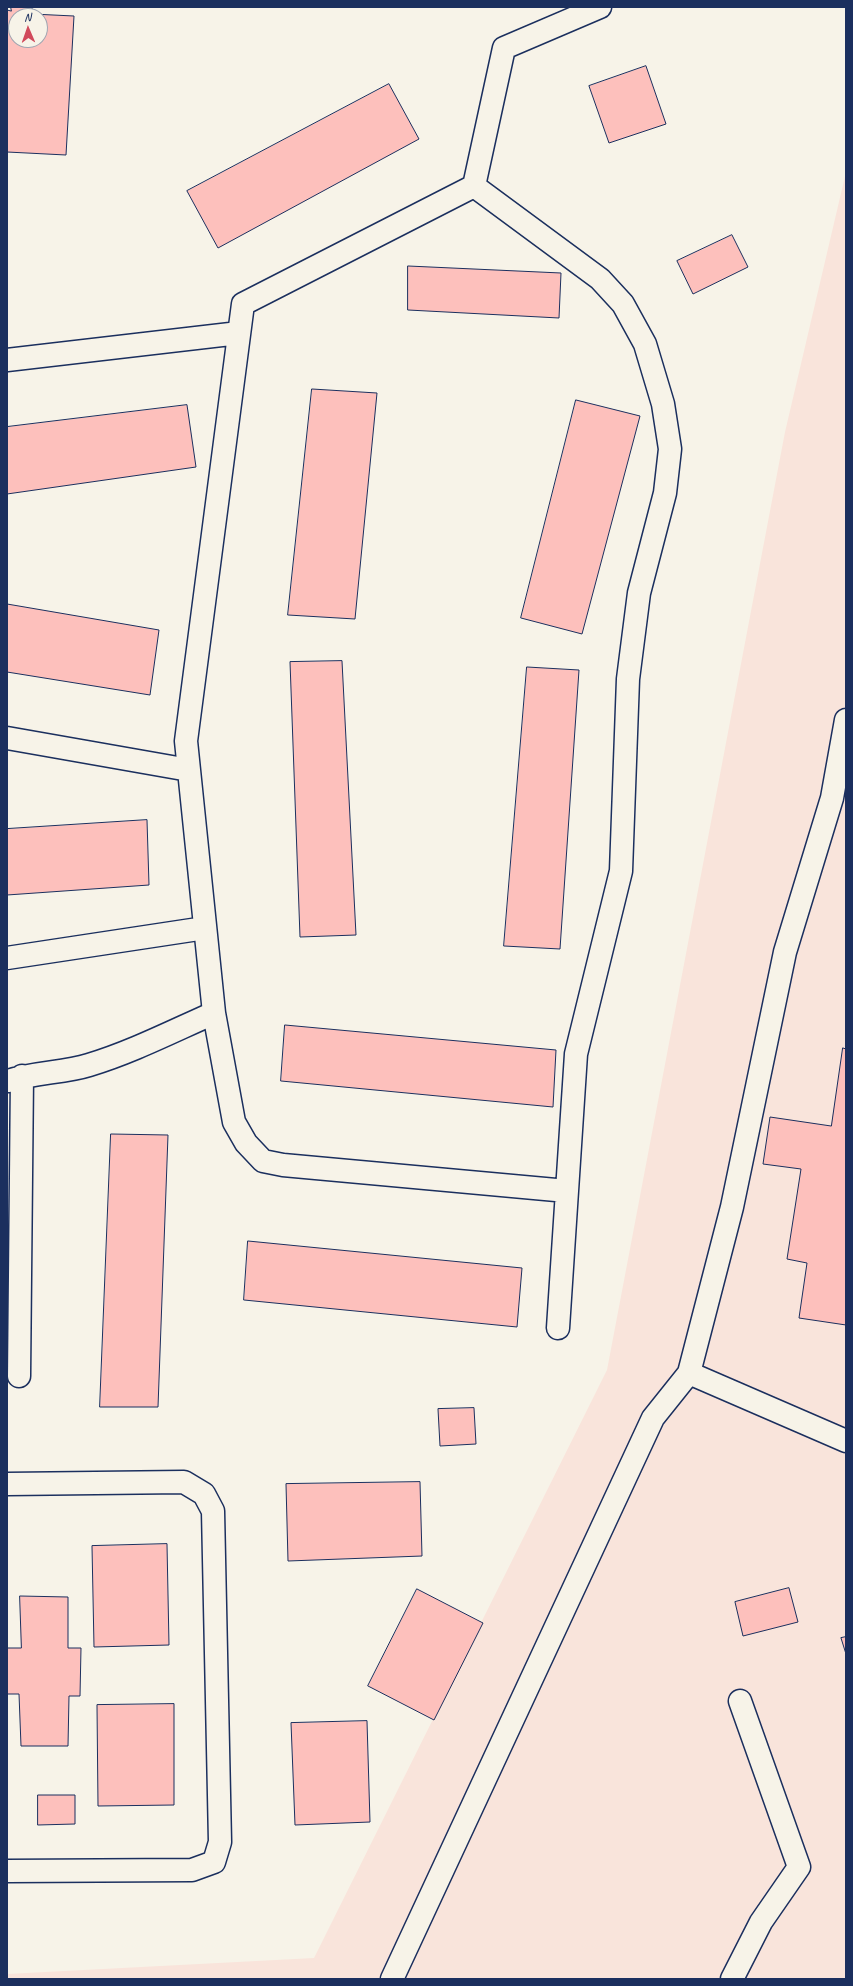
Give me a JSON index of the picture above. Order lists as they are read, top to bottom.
{
  "north": "top"
}
